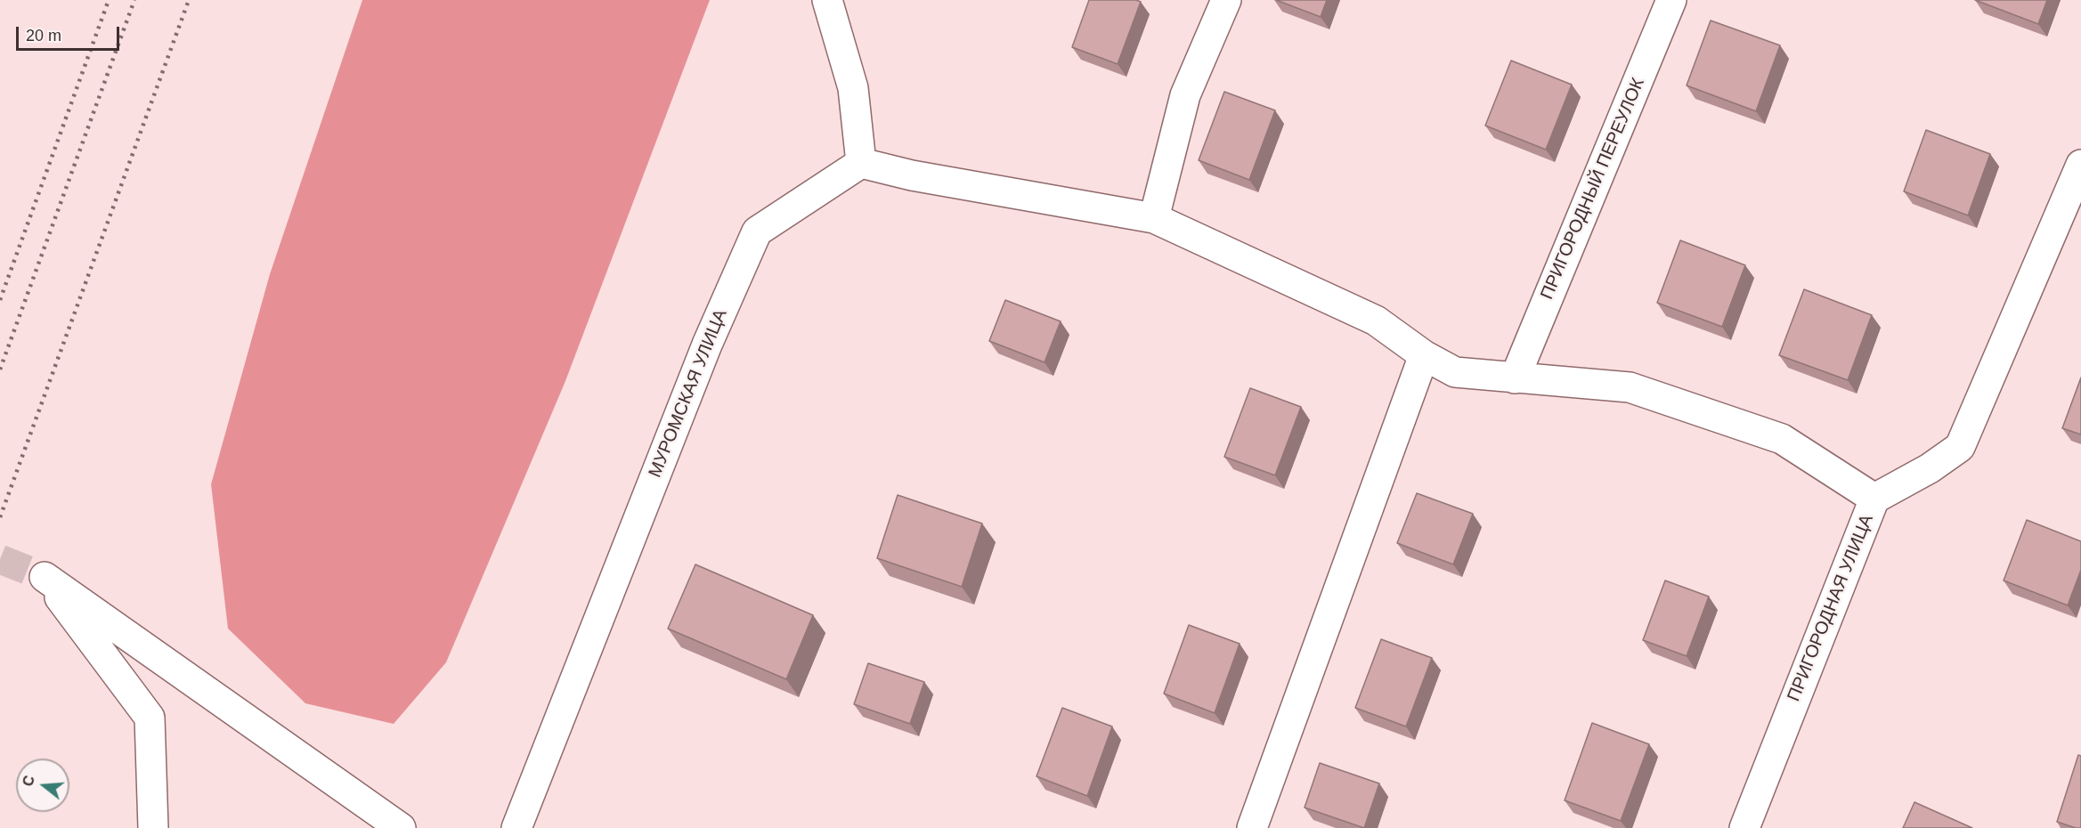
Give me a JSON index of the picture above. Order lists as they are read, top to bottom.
{
  "streets": {
    "street": ["ПРИГОРОДНЫЙ ПЕРЕУЛОК", "МУРОМСКАЯ УЛИЦА", "ПРИГОРОДНАЯ УЛИЦА"]
  },
  "scale_bar": "20 m",
  "north": "left"
}
